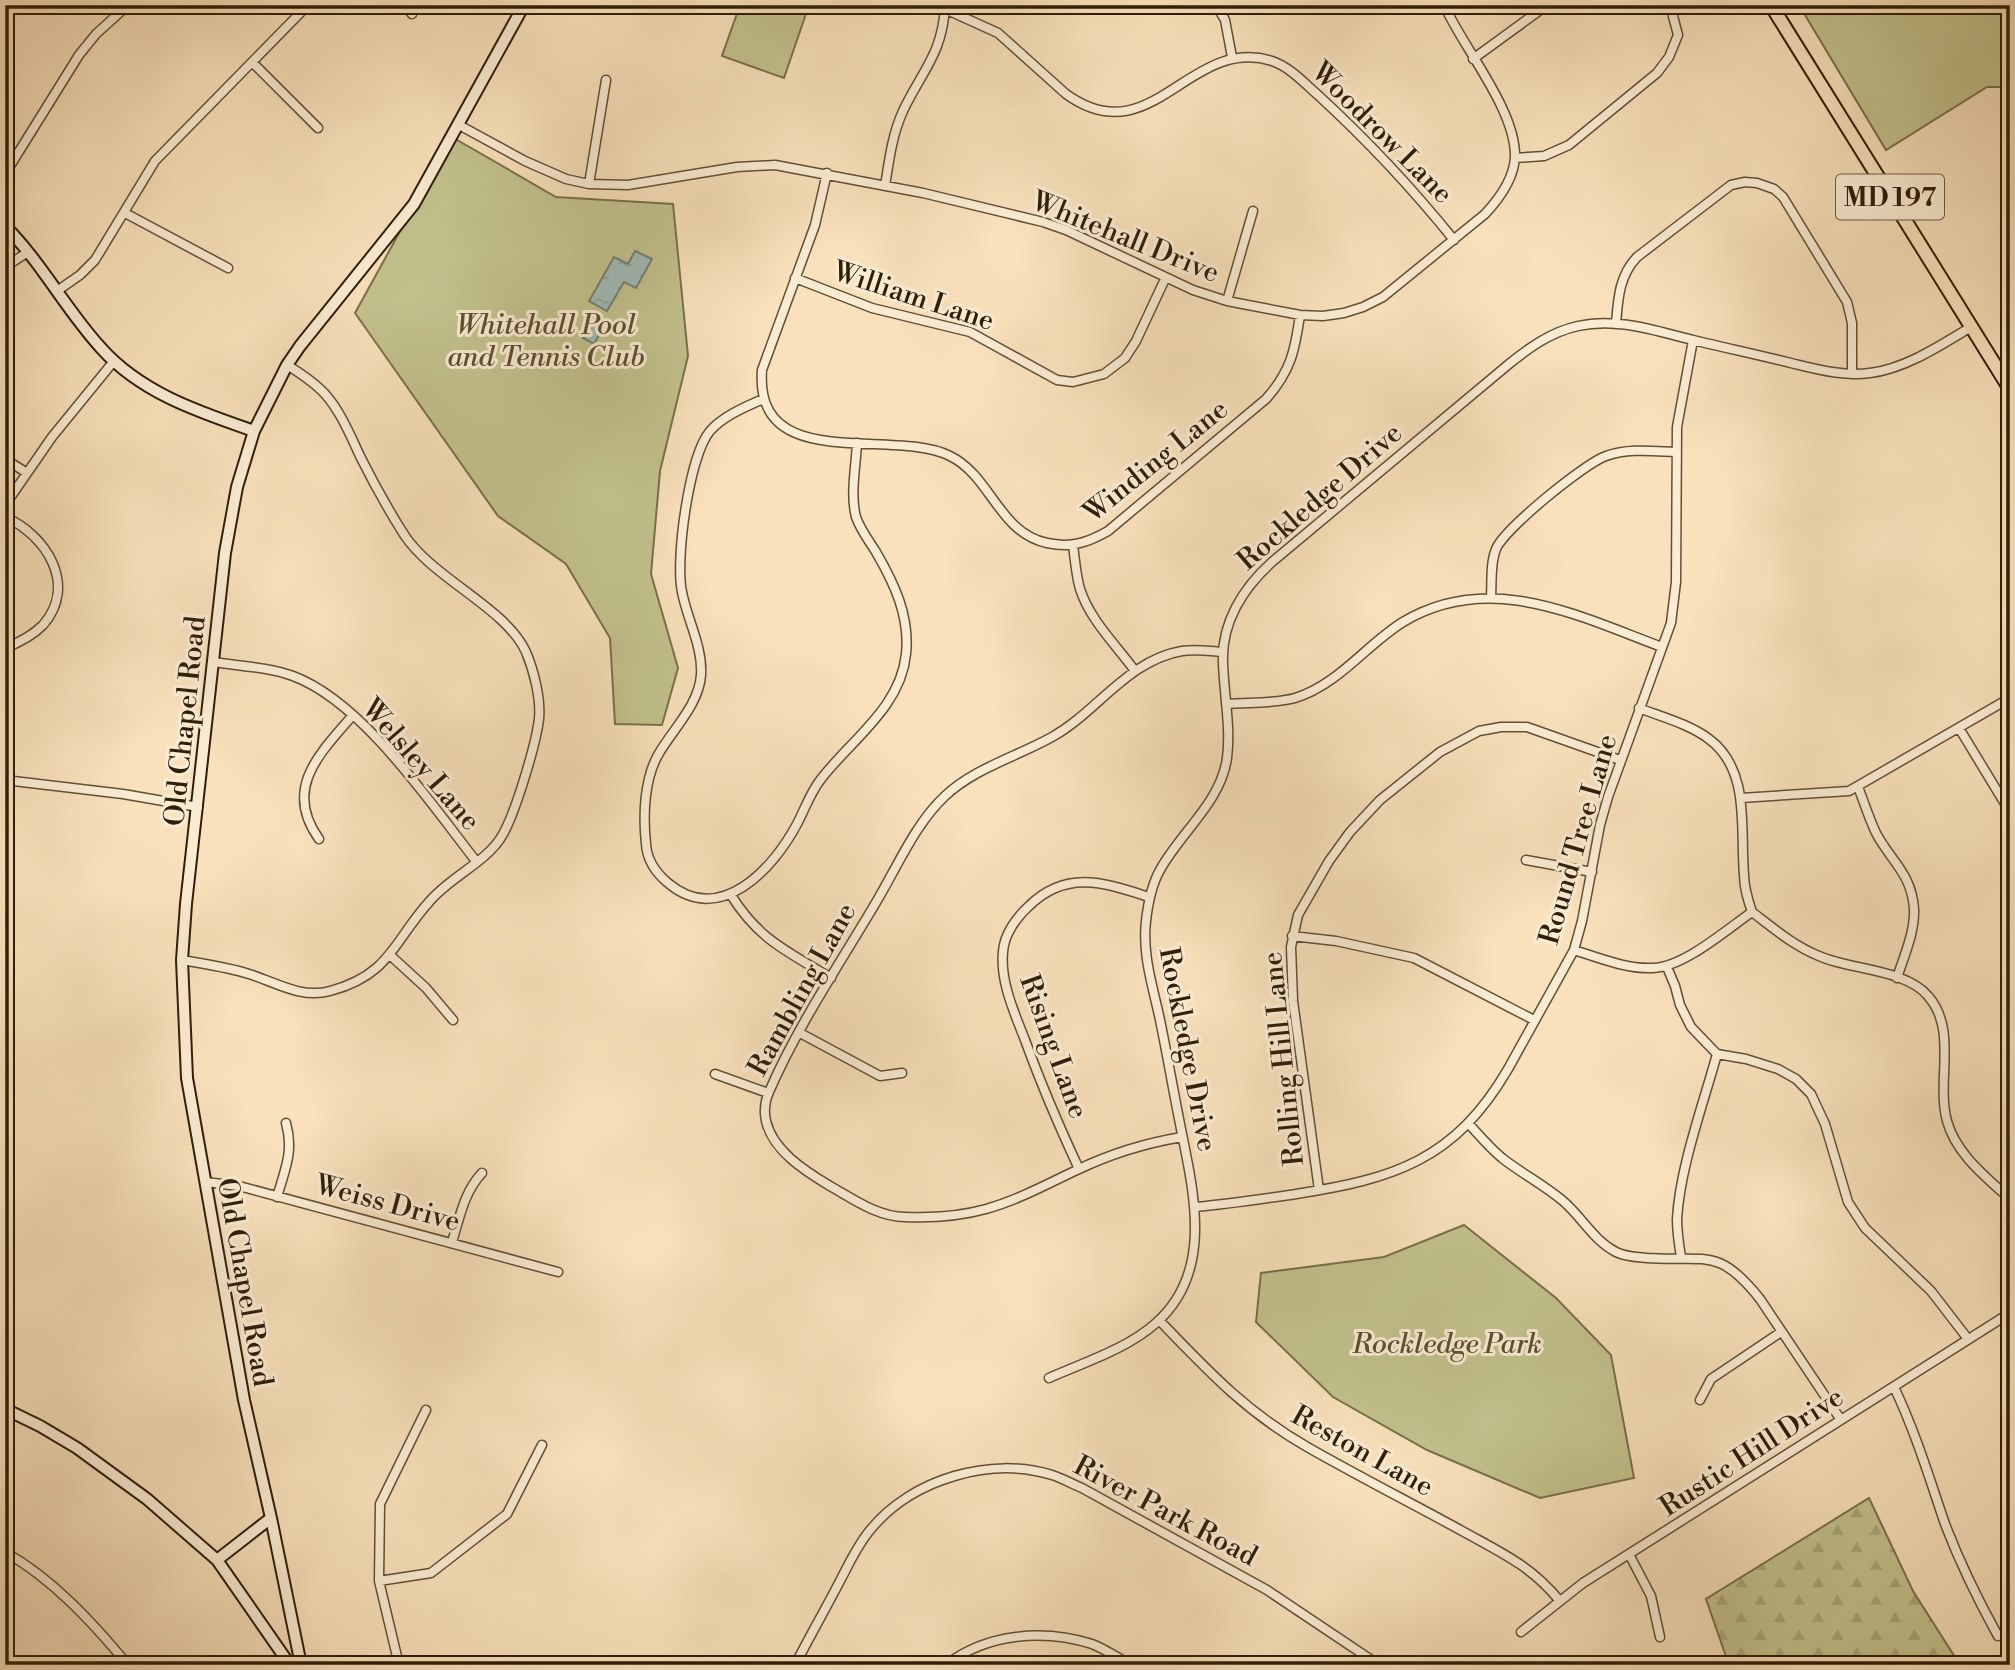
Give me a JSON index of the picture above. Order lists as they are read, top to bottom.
{
  "streets": {
    "main road": ["MD 197"],
    "street": [
      "Woodrow Lane",
      "Whitehall Drive",
      "William Lane",
      "Winding Lane",
      "Rockledge Drive",
      "Old Chapel Road",
      "Welsley Lane",
      "Round Tree Lane",
      "Rambling Lane",
      "Rising Lane",
      "Rolling Hill Lane",
      "Weiss Drive",
      "Reston Lane",
      "Rustic Hill Drive",
      "River Park Road"
    ]
  },
  "crossings": [
    ["Woodrow Lane", "Whitehall Drive"],
    ["MD 197", "Rockledge Drive"],
    ["Whitehall Drive", "William Lane"],
    ["Whitehall Drive", "Winding Lane"],
    ["Whitehall Drive", "Old Chapel Road"],
    ["Rockledge Drive", "Round Tree Lane"],
    ["Rockledge Drive", "Rambling Lane"],
    ["Rockledge Drive", "Rising Lane"],
    ["Rockledge Drive", "Reston Lane"],
    ["Old Chapel Road", "Welsley Lane"],
    ["Old Chapel Road", "Weiss Drive"],
    ["Round Tree Lane", "Rolling Hill Lane"],
    ["Rambling Lane", "Rising Lane"],
    ["Reston Lane", "Rustic Hill Drive"]
  ],
  "parks": ["Whitehall Pool and Tennis Club", "Rockledge Park"]
}
